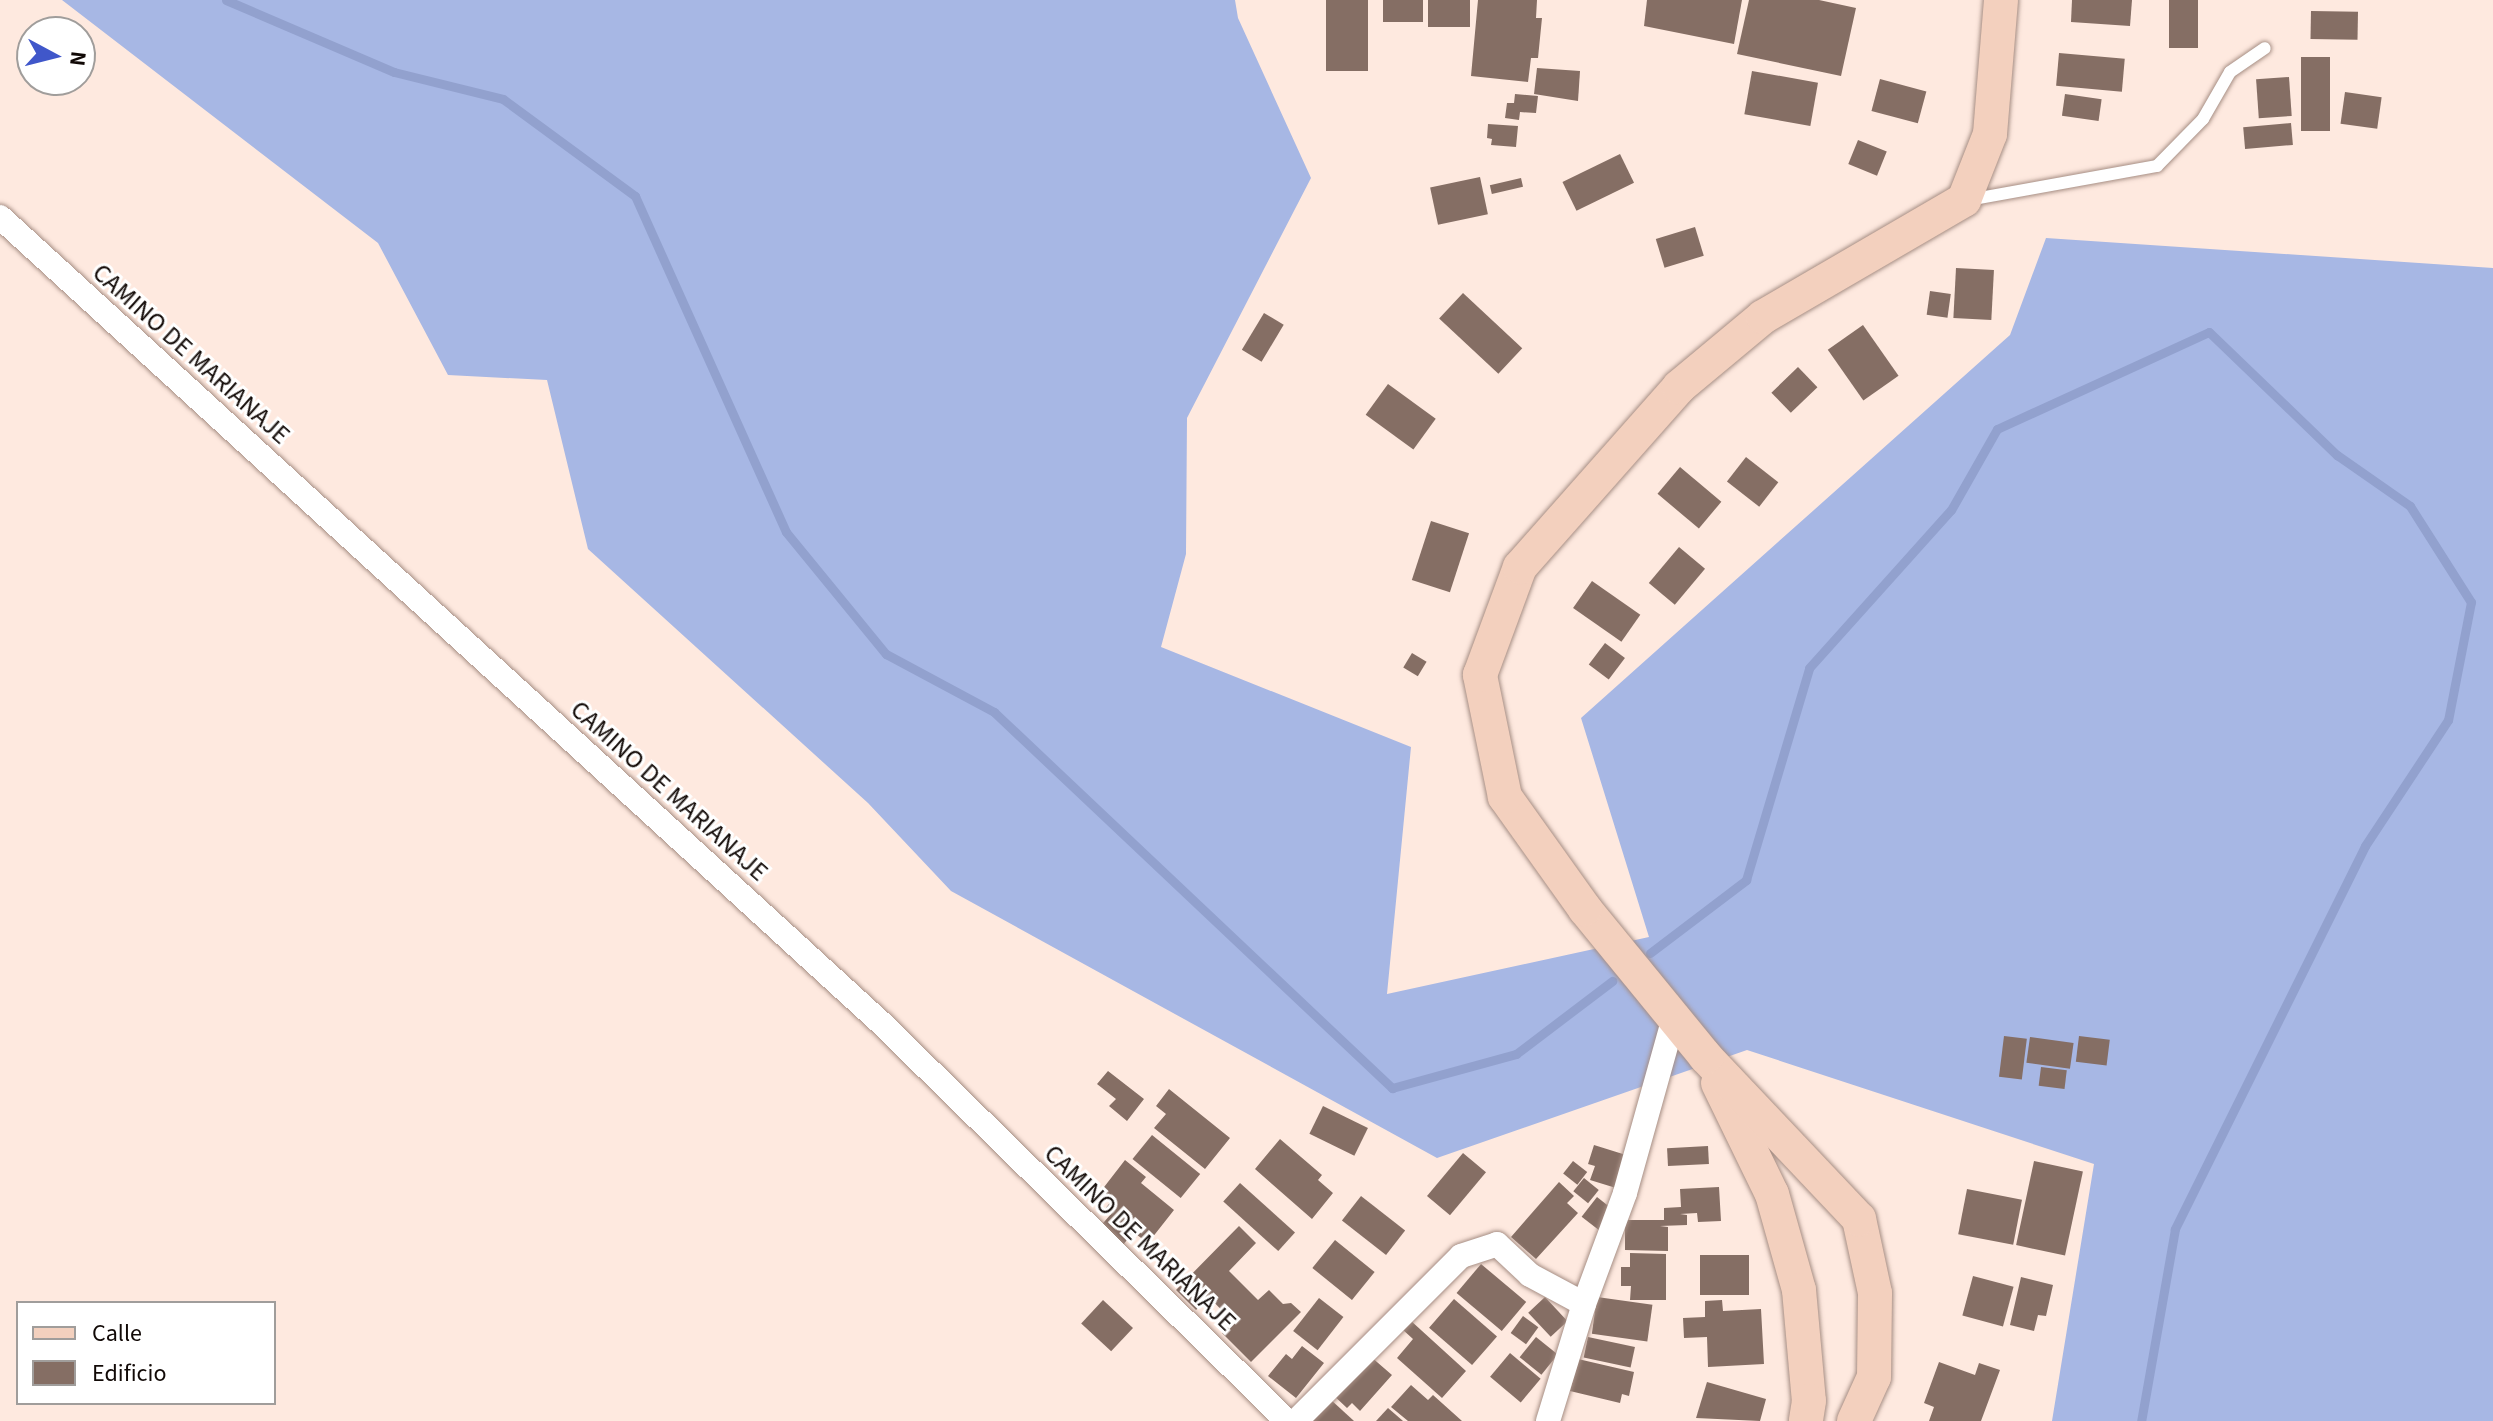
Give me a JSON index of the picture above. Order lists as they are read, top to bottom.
{
  "streets": {
    "street": ["CAMINO DE MARIANAJE"]
  },
  "legend": ["Calle", "Edificio"],
  "north": "right"
}
